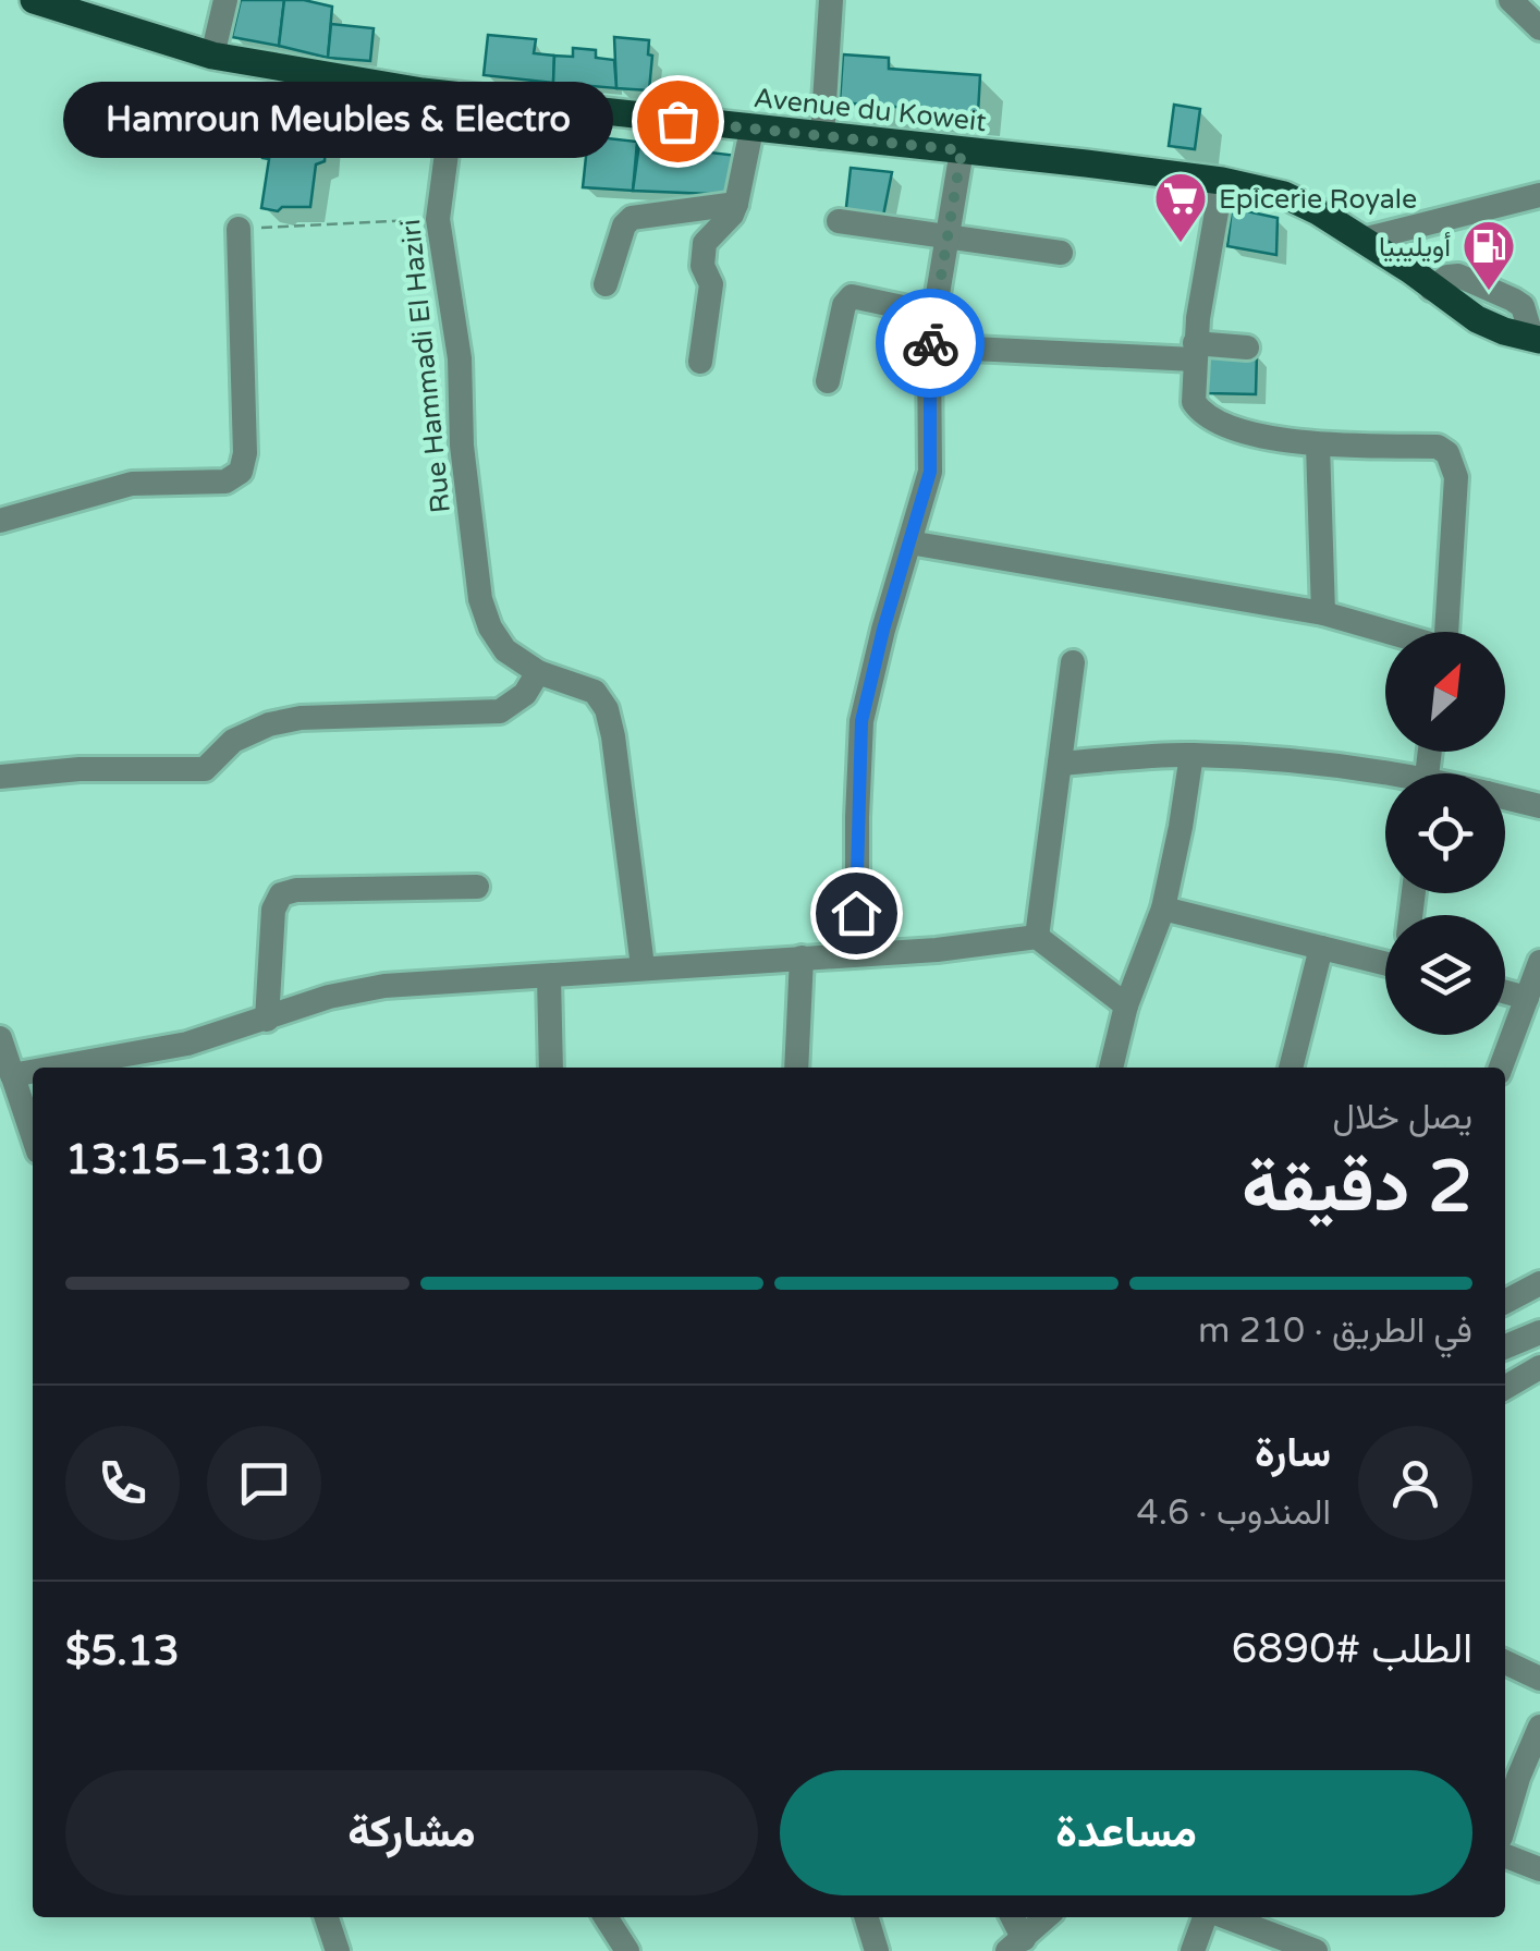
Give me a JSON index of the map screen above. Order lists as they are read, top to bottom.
{
  "streets": {
    "main road": ["Avenue du Koweit"],
    "street": ["Rue Hammadi El Haziri"]
  },
  "crossings": [
    ["Avenue du Koweit", "Rue Hammadi El Haziri"]
  ],
  "places": {
    "other": ["Hamroun Meubles & Electro"],
    "supermarket": ["Epicerie Royale"],
    "fuel station": ["أويليبيا"]
  },
  "north": "top right",
  "page": {
    "bubble": "Hamroun Meubles & Electro",
    "heading": ["2 دقيقة", "يصل خلال", "13:10–13:15"],
    "panel": [
      "سارة",
      "المندوب · 4.6",
      "الطلب #6890",
      "$5.13"
    ],
    "bar": "في الطريق · 210 m",
    "buttons": ["مساعدة", "مشاركة"]
  }
}
